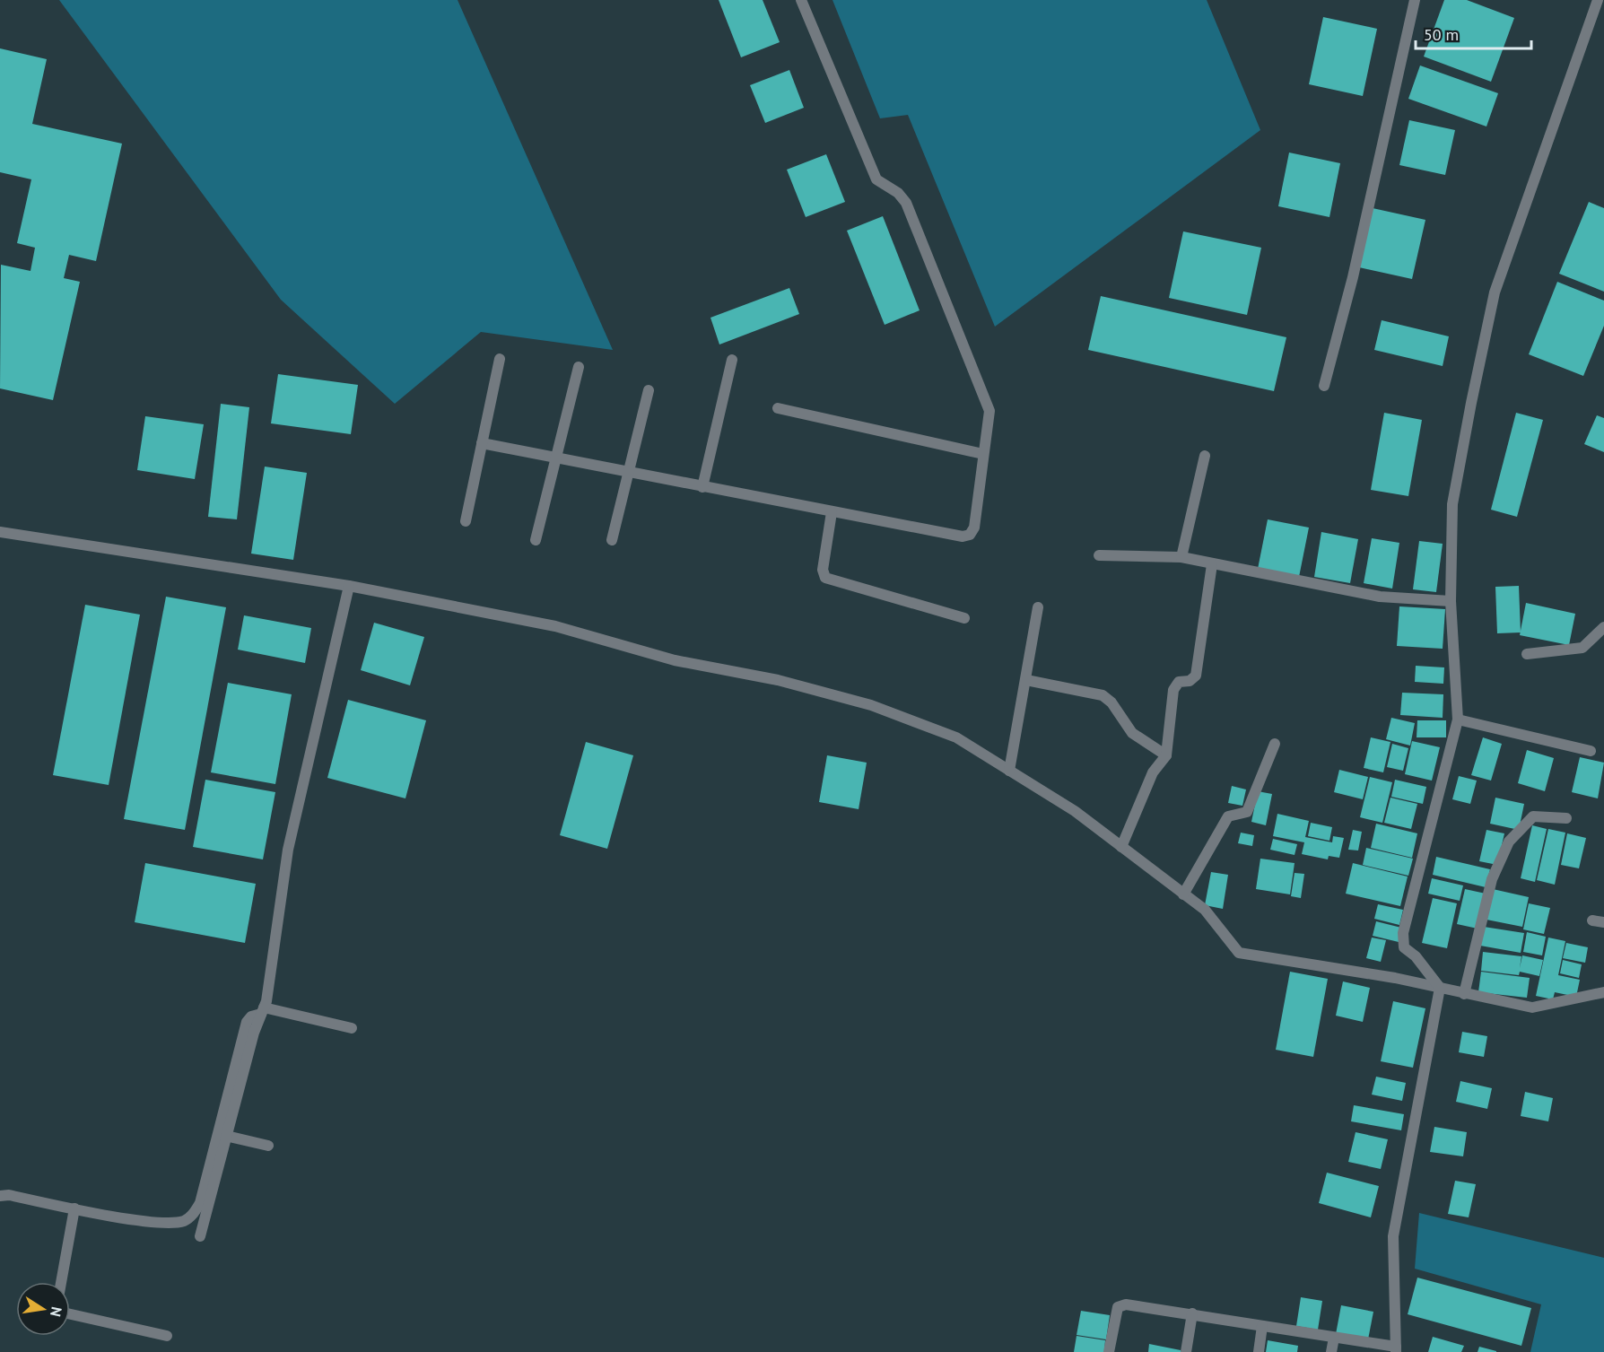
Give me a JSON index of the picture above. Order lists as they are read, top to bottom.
{
  "scale_bar": "50 m",
  "north": "right"
}
